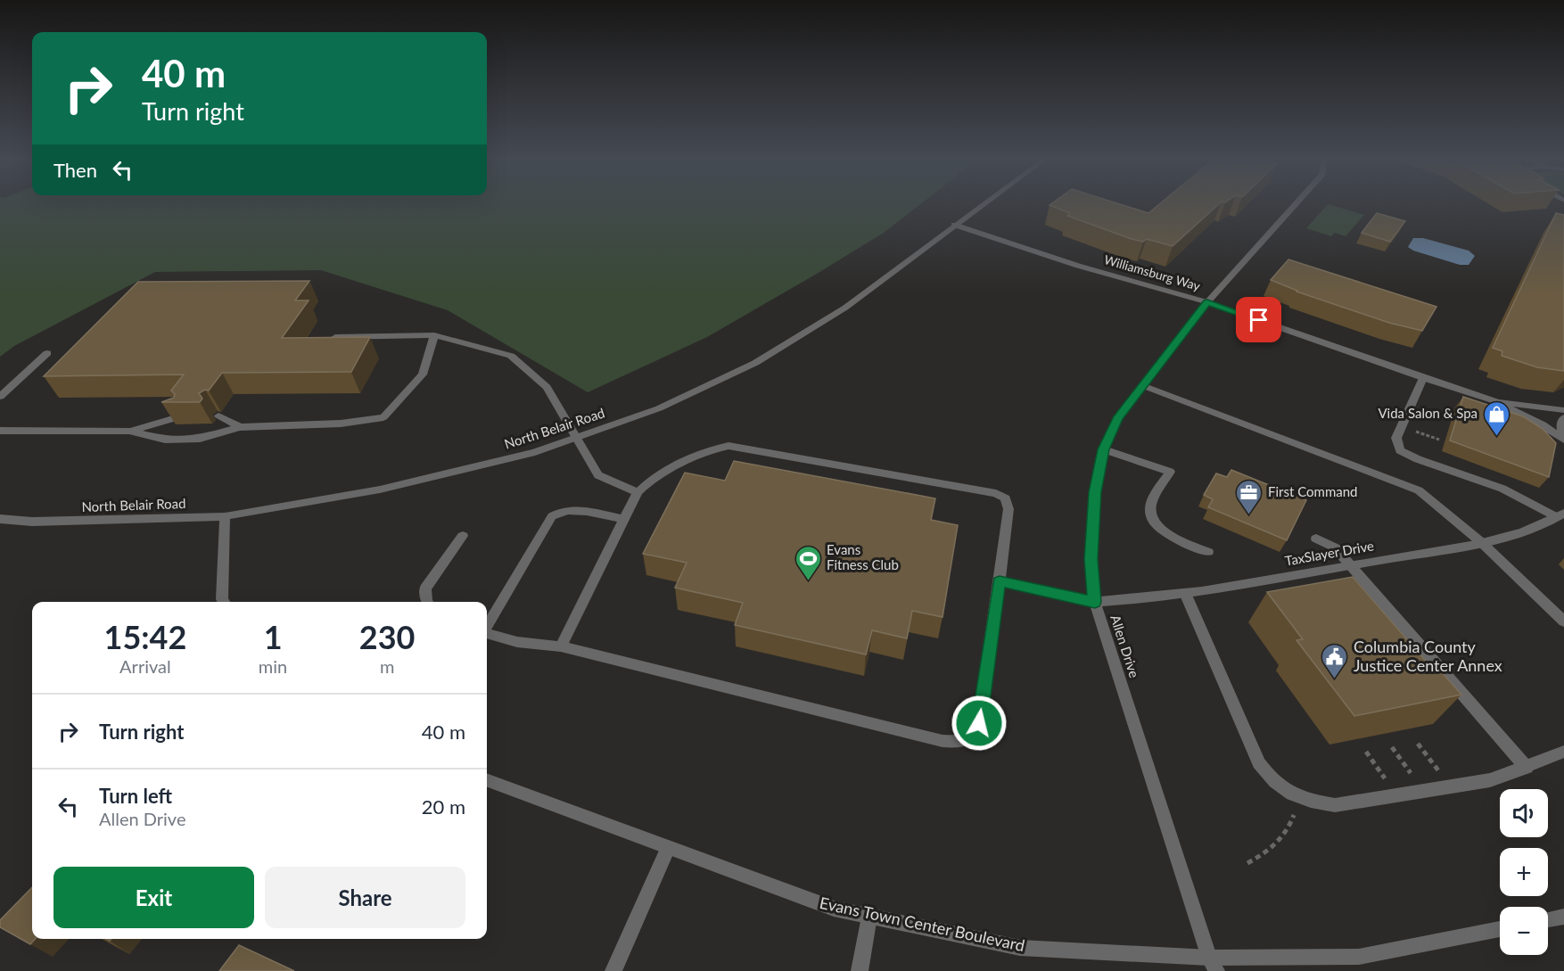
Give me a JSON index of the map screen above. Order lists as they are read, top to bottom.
{
  "streets": {
    "street": [
      "Williamsburg Way",
      "North Belair Road",
      "TaxSlayer Drive",
      "Allen Drive",
      "Evans Town Center Boulevard"
    ]
  },
  "crossings": [
    ["Williamsburg Way", "North Belair Road"],
    ["Williamsburg Way", "Allen Drive"],
    ["TaxSlayer Drive", "Allen Drive"],
    ["Allen Drive", "Evans Town Center Boulevard"]
  ],
  "places": {
    "shop": ["Vida Salon & Spa"],
    "office": ["First Command"],
    "sports": ["Evans Fitness Club"],
    "public building": ["Columbia County Justice Center Annex"]
  },
  "page": {
    "turn": ["40 m", "Turn right"],
    "then": "Then",
    "eta": [
      "15:42",
      "Arrival",
      "1",
      "min",
      "230",
      "m"
    ],
    "list": [
      {
        "name": "Turn right",
        "value": "40 m"
      },
      {
        "name": "Turn left",
        "note": "Allen Drive",
        "value": "20 m"
      }
    ],
    "map_buttons": ["+", "−"],
    "buttons": ["Exit", "Share"]
  }
}
